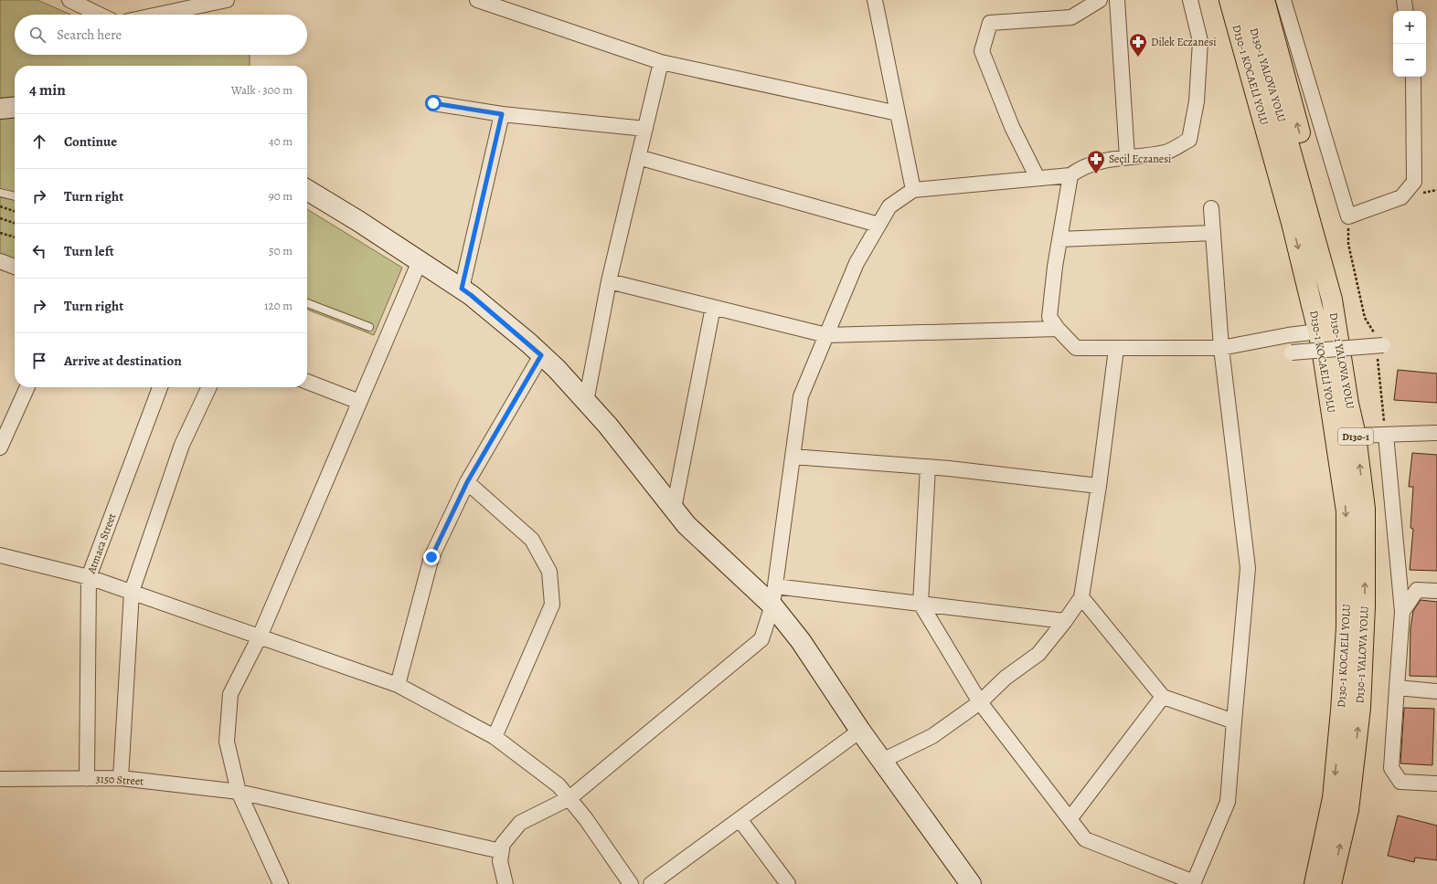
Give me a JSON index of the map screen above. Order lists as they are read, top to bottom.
{
  "streets": {
    "highway": ["D130-1 KOCAELİ YOLU", "D130-1 YALOVA YOLU", "D130-1"],
    "street": ["Atmaca Street", "3150 Street"]
  },
  "crossings": [
    ["D130-1 KOCAELİ YOLU", "D130-1 YALOVA YOLU"],
    ["Atmaca Street", "3150 Street"]
  ],
  "one_way": ["D130-1 KOCAELİ YOLU", "D130-1 YALOVA YOLU"],
  "places": {
    "pharmacy": ["Dilek Eczanesi", "Seçil Eczanesi"]
  },
  "page": {
    "map_buttons": ["+", "−"],
    "search": "Search here",
    "heading": ["4 min", "Walk · 300 m"],
    "list": [
      ["Continue", "40 m"],
      ["Turn right", "90 m"],
      ["Turn left", "50 m"],
      ["Turn right", "120 m"],
      "Arrive at destination"
    ]
  }
}
